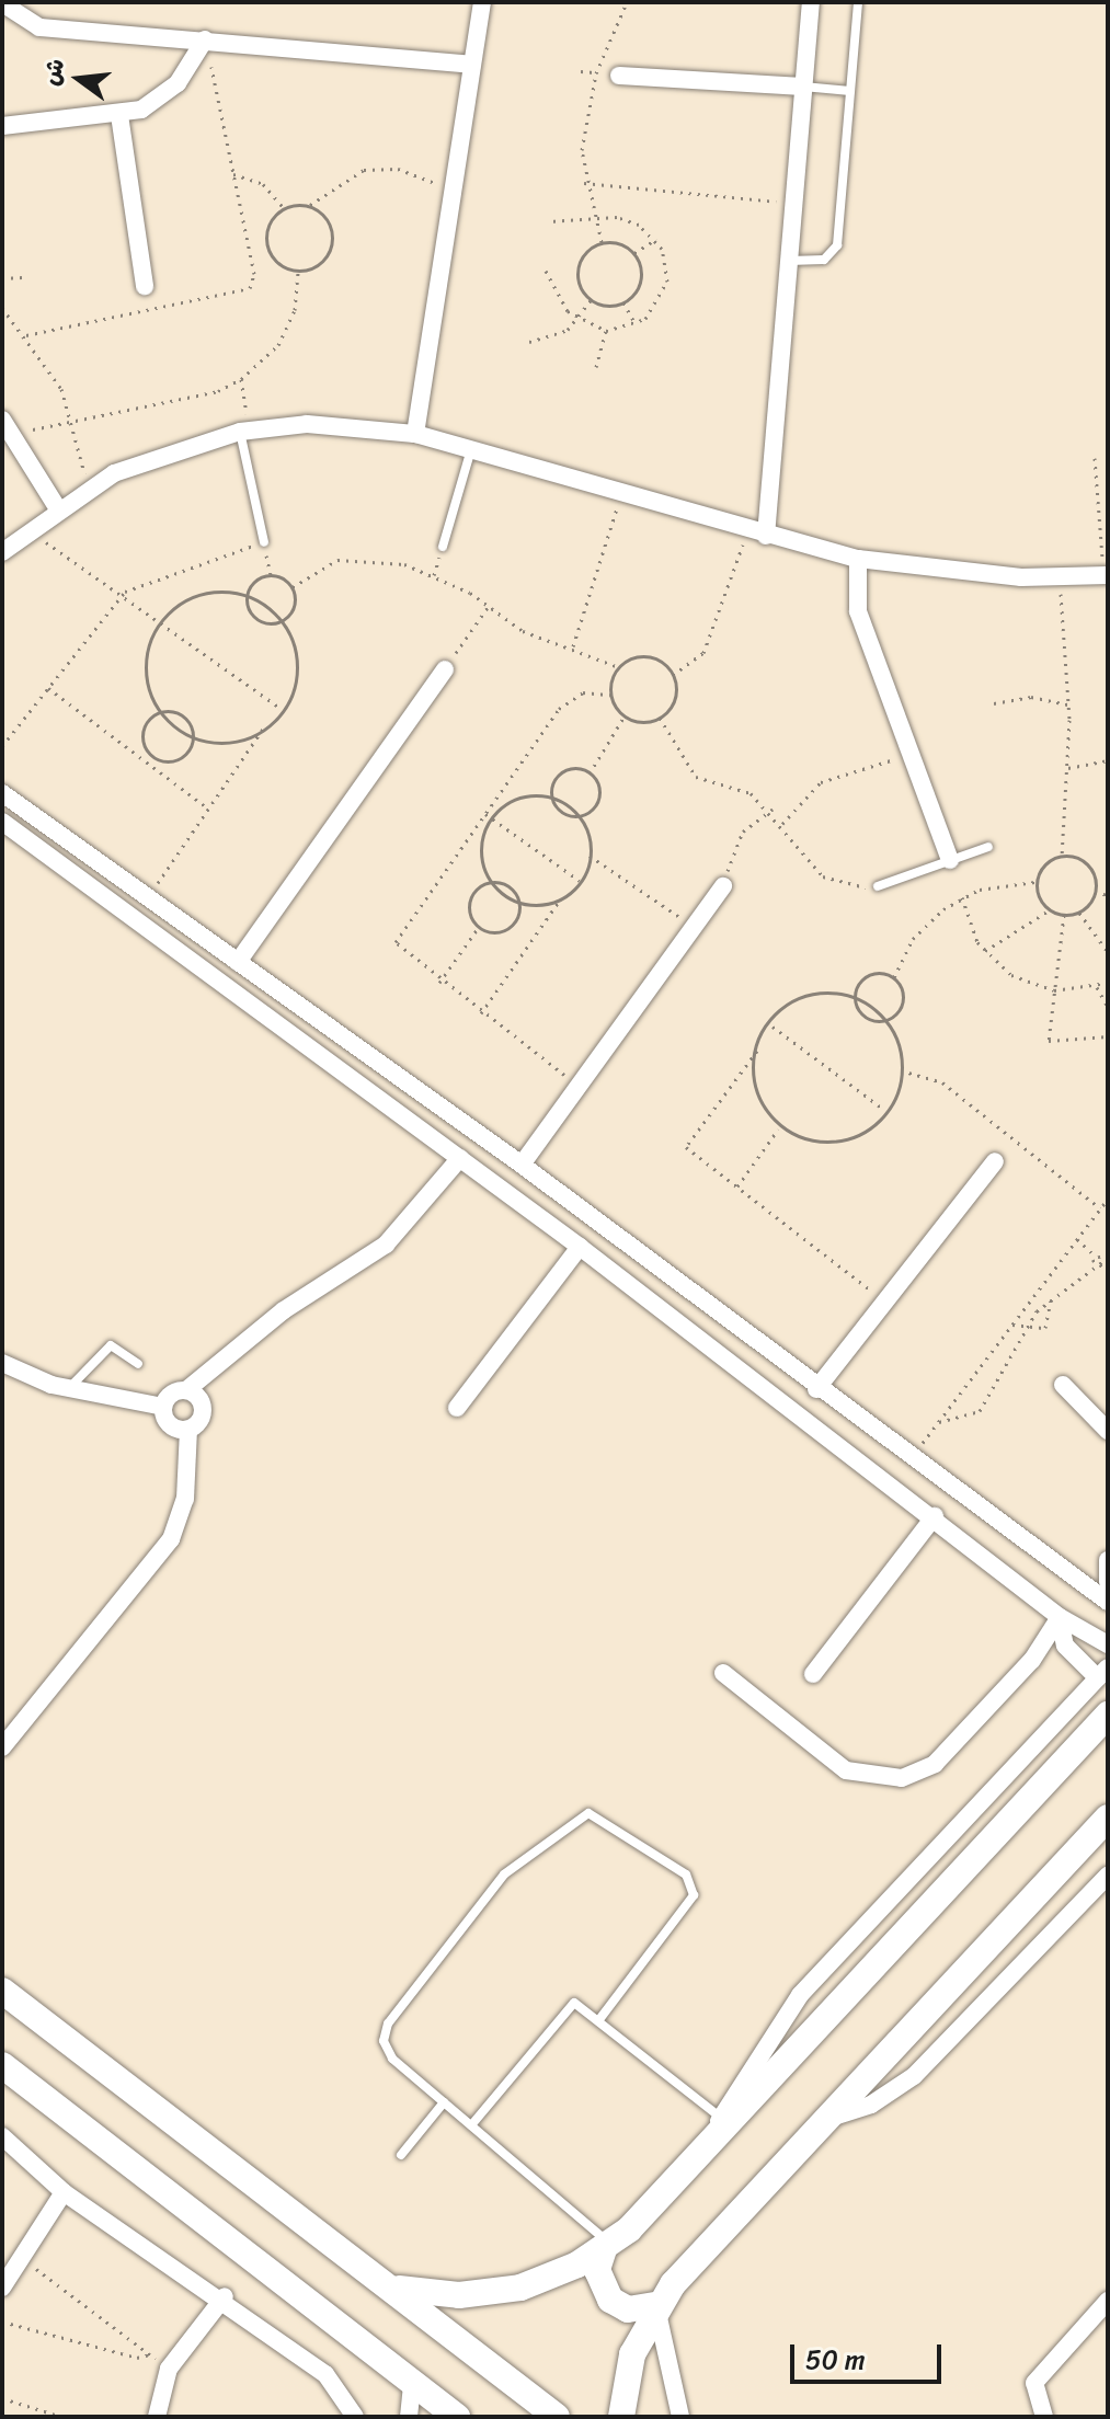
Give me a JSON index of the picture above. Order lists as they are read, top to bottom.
{
  "scale_bar": "50 m",
  "north": "left"
}
